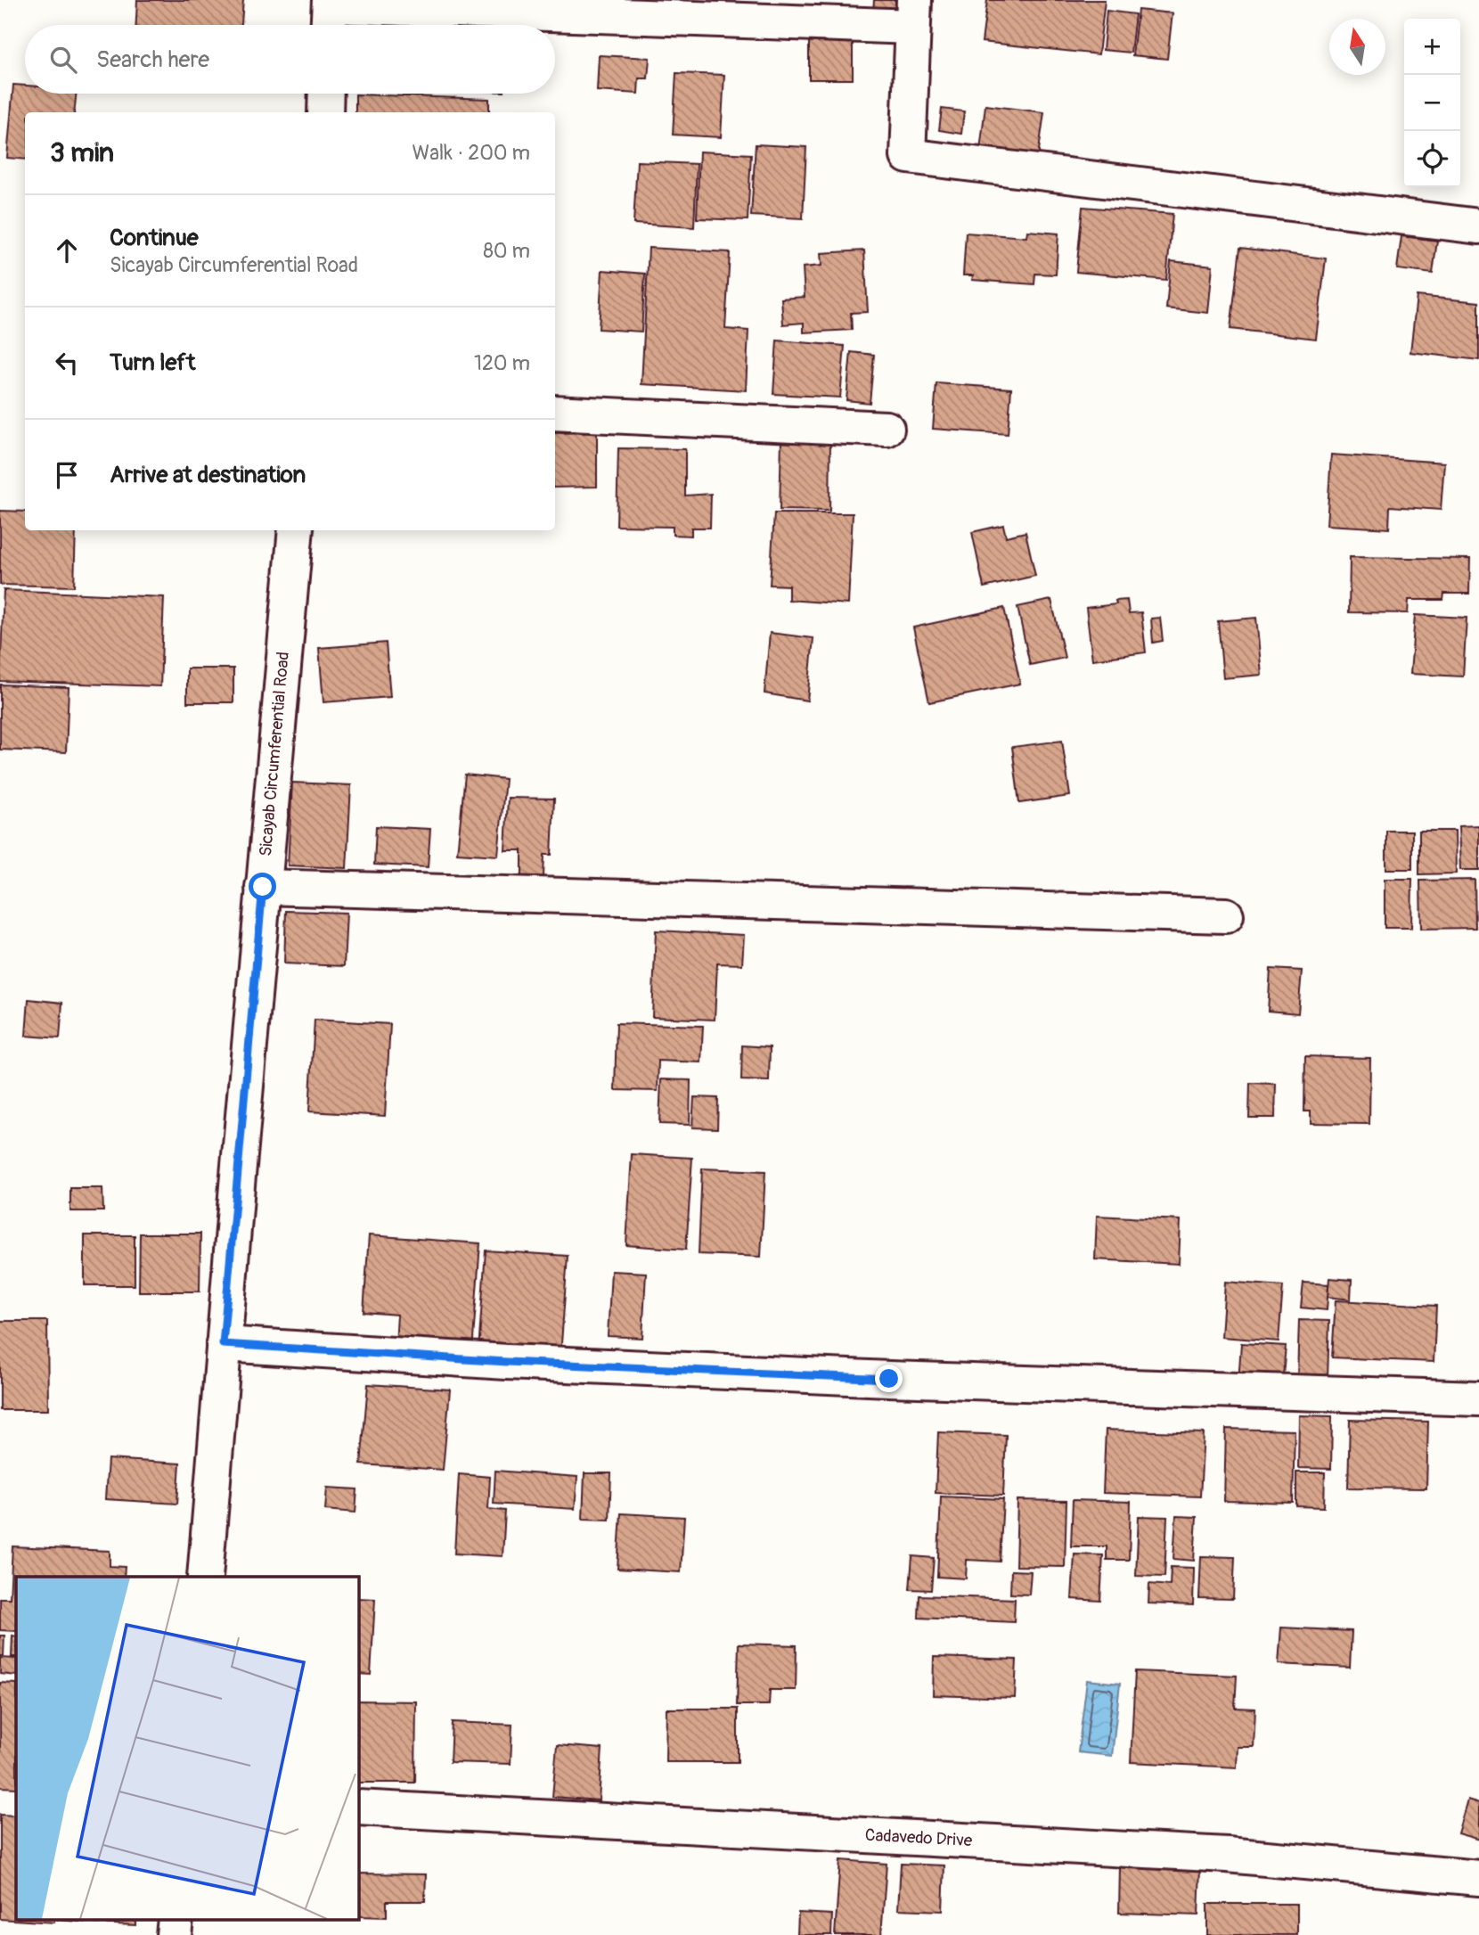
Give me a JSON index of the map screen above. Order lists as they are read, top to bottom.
{
  "streets": {
    "street": ["Sicayab Circumferential Road", "Cadavedo Drive"]
  },
  "north": "top",
  "page": {
    "map_buttons": ["+", "−"],
    "search": "Search here",
    "heading": ["3 min", "Walk · 200 m"],
    "list": [
      ["Continue", "Sicayab Circumferential Road", "80 m"],
      ["Turn left", "120 m"],
      "Arrive at destination"
    ]
  }
}
